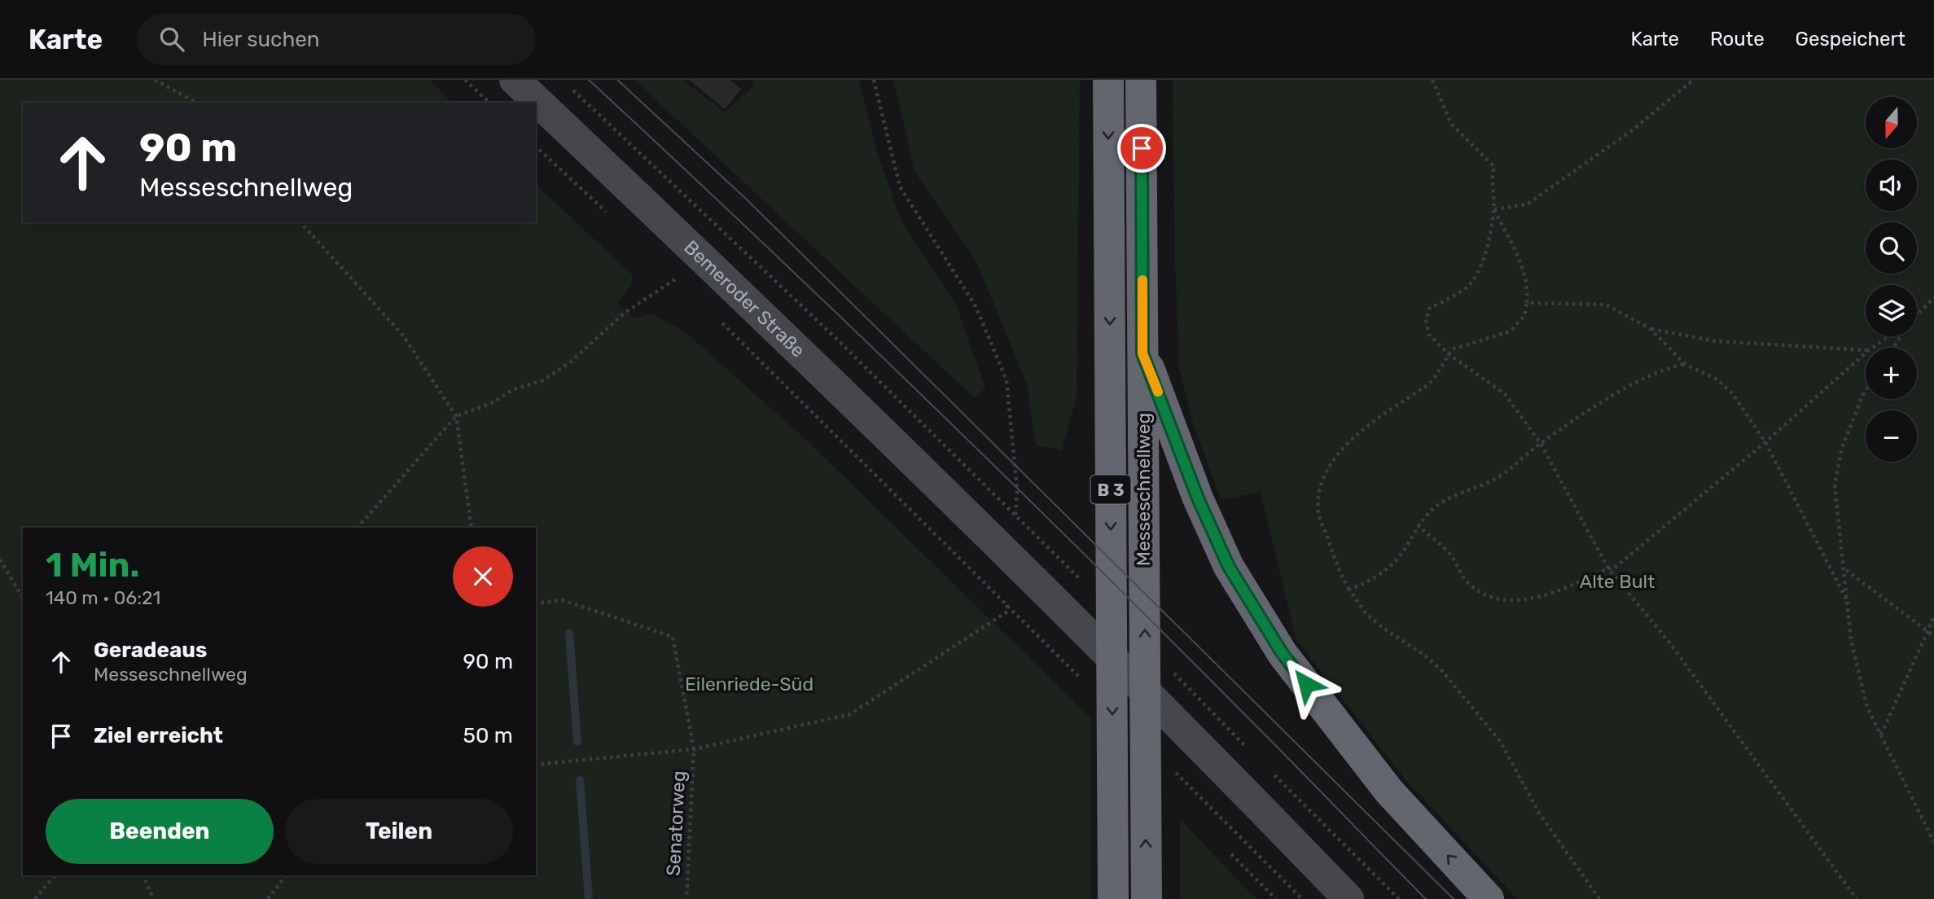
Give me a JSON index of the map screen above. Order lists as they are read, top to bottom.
{
  "streets": {
    "highway": ["B 3", "Messeschnellweg"],
    "main road": ["Bemeroder Straße"],
    "path": ["Senatorweg"]
  },
  "parks": ["Alte Bult", "Eilenriede-Süd"],
  "north": "bottom",
  "page": {
    "header": "Karte",
    "search": "Hier suchen",
    "nav": ["Karte", "Route", "Gespeichert"],
    "map_buttons": ["+", "−"],
    "turn": ["90 m", "Messeschnellweg"],
    "heading": ["1 Min.", "140 m · 06:21"],
    "list": [
      {
        "name": "Geradeaus",
        "note": "Messeschnellweg",
        "value": "90 m"
      },
      {
        "name": "Ziel erreicht",
        "value": "50 m"
      }
    ],
    "buttons": ["Beenden", "Teilen"]
  }
}
